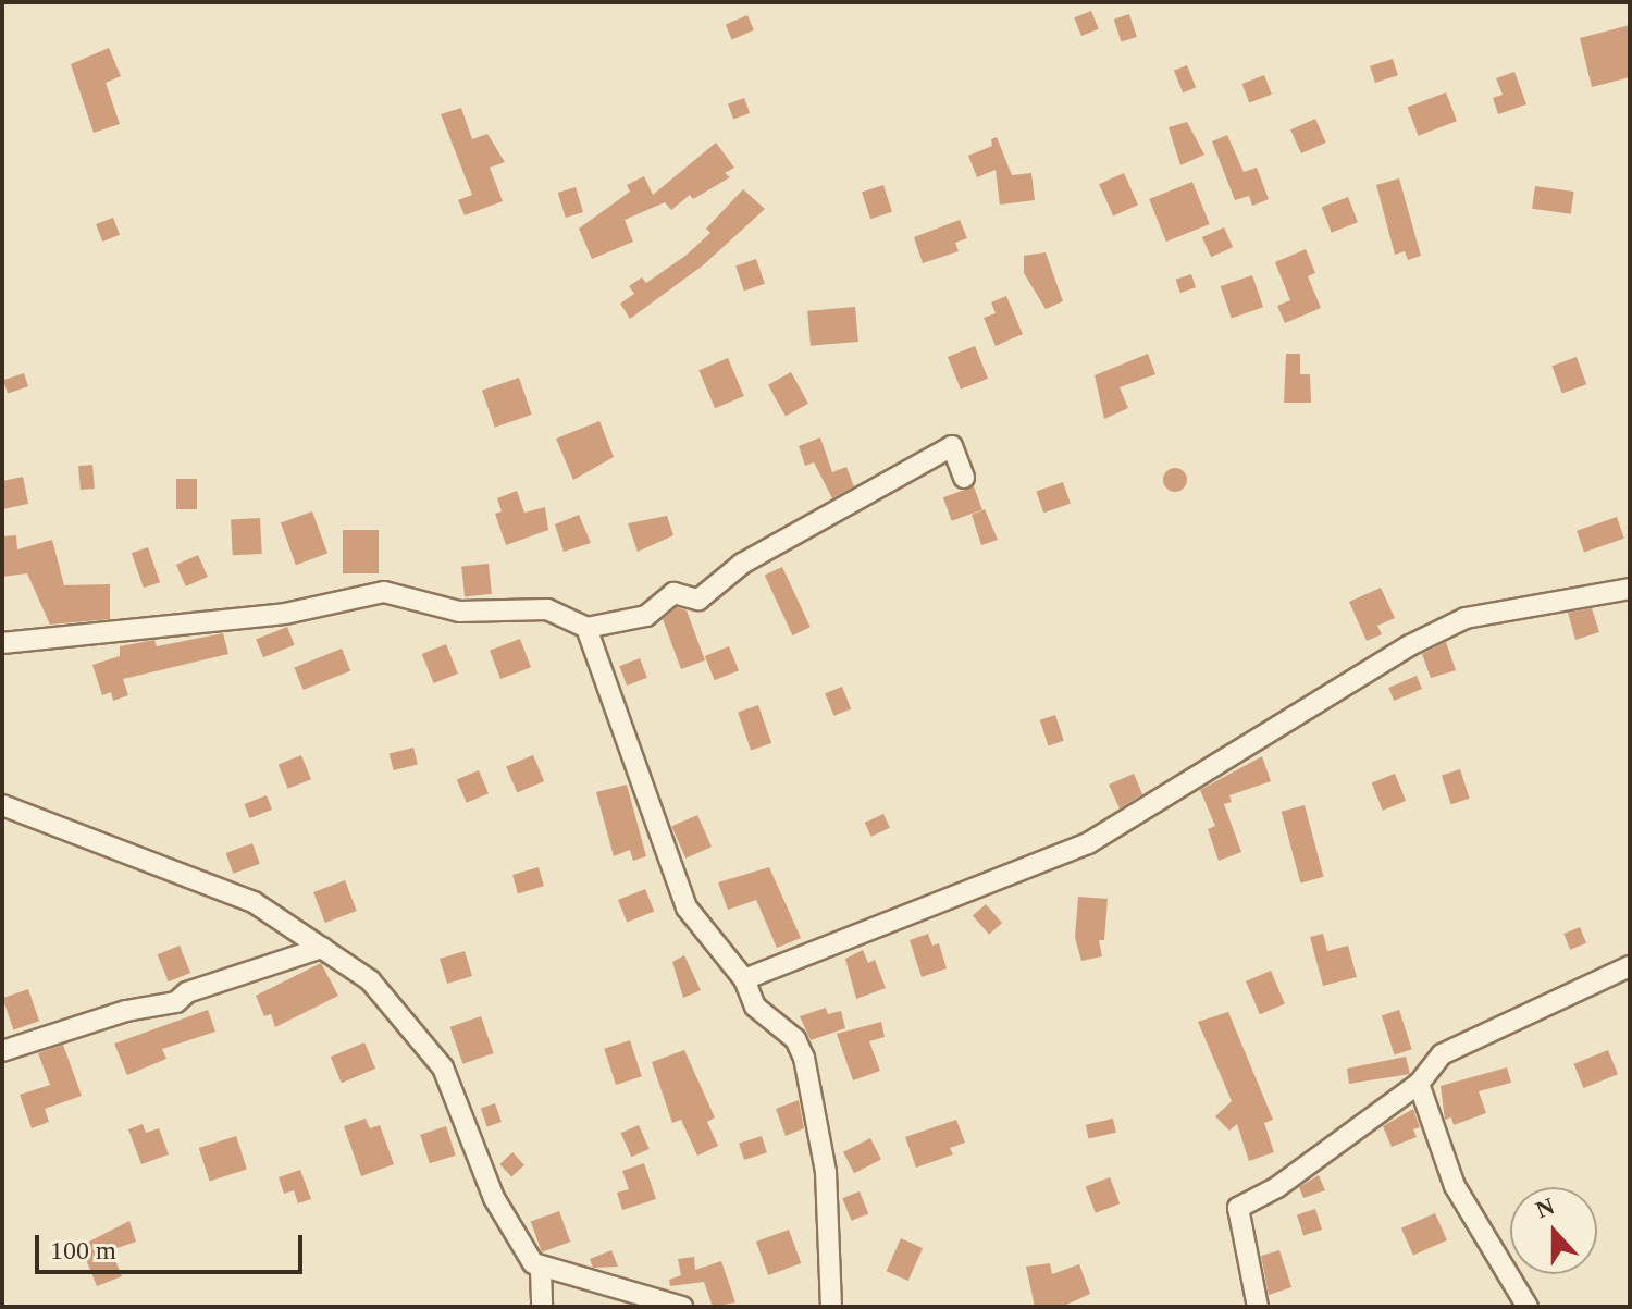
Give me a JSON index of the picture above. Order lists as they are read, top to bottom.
{
  "scale_bar": "100 m",
  "north": "top"
}
